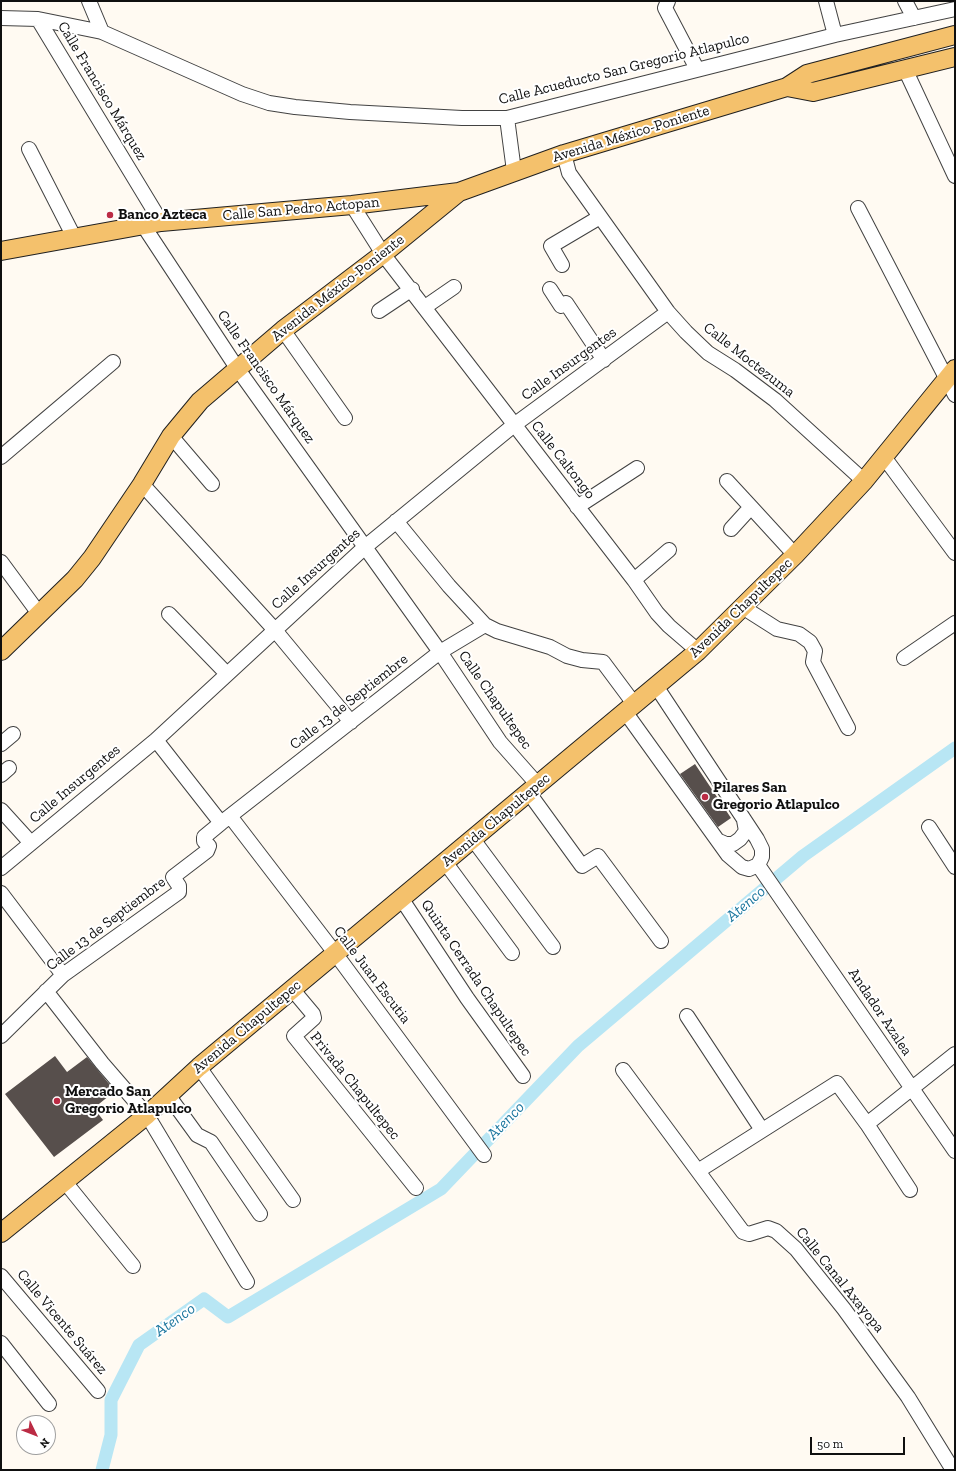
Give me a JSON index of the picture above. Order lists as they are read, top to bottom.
{
  "streets": {
    "main road": ["Avenida México-Poniente", "Calle San Pedro Actopan", "Avenida Chapultepec"],
    "street": [
      "Calle Acueducto San Gregorio Atlapulco",
      "Calle Francisco Márquez",
      "Calle Moctezuma",
      "Calle Insurgentes",
      "Calle Caltongo",
      "Calle Chapultepec",
      "Calle 13 de Septiembre",
      "Calle Juan Escutia",
      "Quinta Cerrada Chapultepec",
      "Andador Azalea",
      "Privada Chapultepec",
      "Calle Canal Axayopa",
      "Calle Vicente Suárez"
    ]
  },
  "crossings": [
    ["Calle Acueducto San Gregorio Atlapulco", "Calle Francisco Márquez"],
    ["Calle Francisco Márquez", "Avenida México-Poniente"],
    ["Calle Francisco Márquez", "Calle San Pedro Actopan"],
    ["Calle Francisco Márquez", "Calle Insurgentes"],
    ["Avenida México-Poniente", "Calle San Pedro Actopan"],
    ["Avenida México-Poniente", "Calle Moctezuma"],
    ["Avenida México-Poniente", "Calle Caltongo"],
    ["Calle San Pedro Actopan", "Calle Caltongo"],
    ["Calle Moctezuma", "Calle Insurgentes"],
    ["Calle Moctezuma", "Avenida Chapultepec"],
    ["Calle Insurgentes", "Calle Caltongo"],
    ["Calle Caltongo", "Avenida Chapultepec"],
    ["Avenida Chapultepec", "Calle Chapultepec"],
    ["Avenida Chapultepec", "Calle Juan Escutia"],
    ["Avenida Chapultepec", "Quinta Cerrada Chapultepec"],
    ["Avenida Chapultepec", "Privada Chapultepec"],
    ["Calle Chapultepec", "Calle 13 de Septiembre"],
    ["Calle 13 de Septiembre", "Calle Juan Escutia"]
  ],
  "water": ["Atenco"],
  "places": ["Banco Azteca", "Pilares San Gregorio Atlapulco", "Mercado San Gregorio Atlapulco"],
  "scale_bar": "50 m",
  "north": "bottom right"
}
